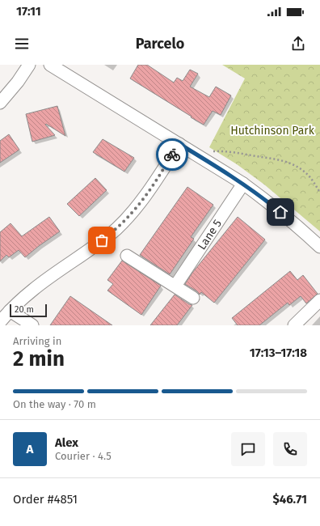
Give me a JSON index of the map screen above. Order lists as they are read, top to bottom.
{
  "streets": {
    "street": ["Lane 5"]
  },
  "parks": ["Hutchinson Park"],
  "scale_bar": "20 m",
  "page": {
    "status": "17:11",
    "header": "Parcelo",
    "scale": "20 m",
    "heading": ["2 min", "Arriving in", "17:13–17:18"],
    "panel": [
      "Alex",
      "Courier · 4.5",
      "Order #4851",
      "$46.71"
    ],
    "bar": "On the way · 70 m",
    "round": "A"
  }
}
